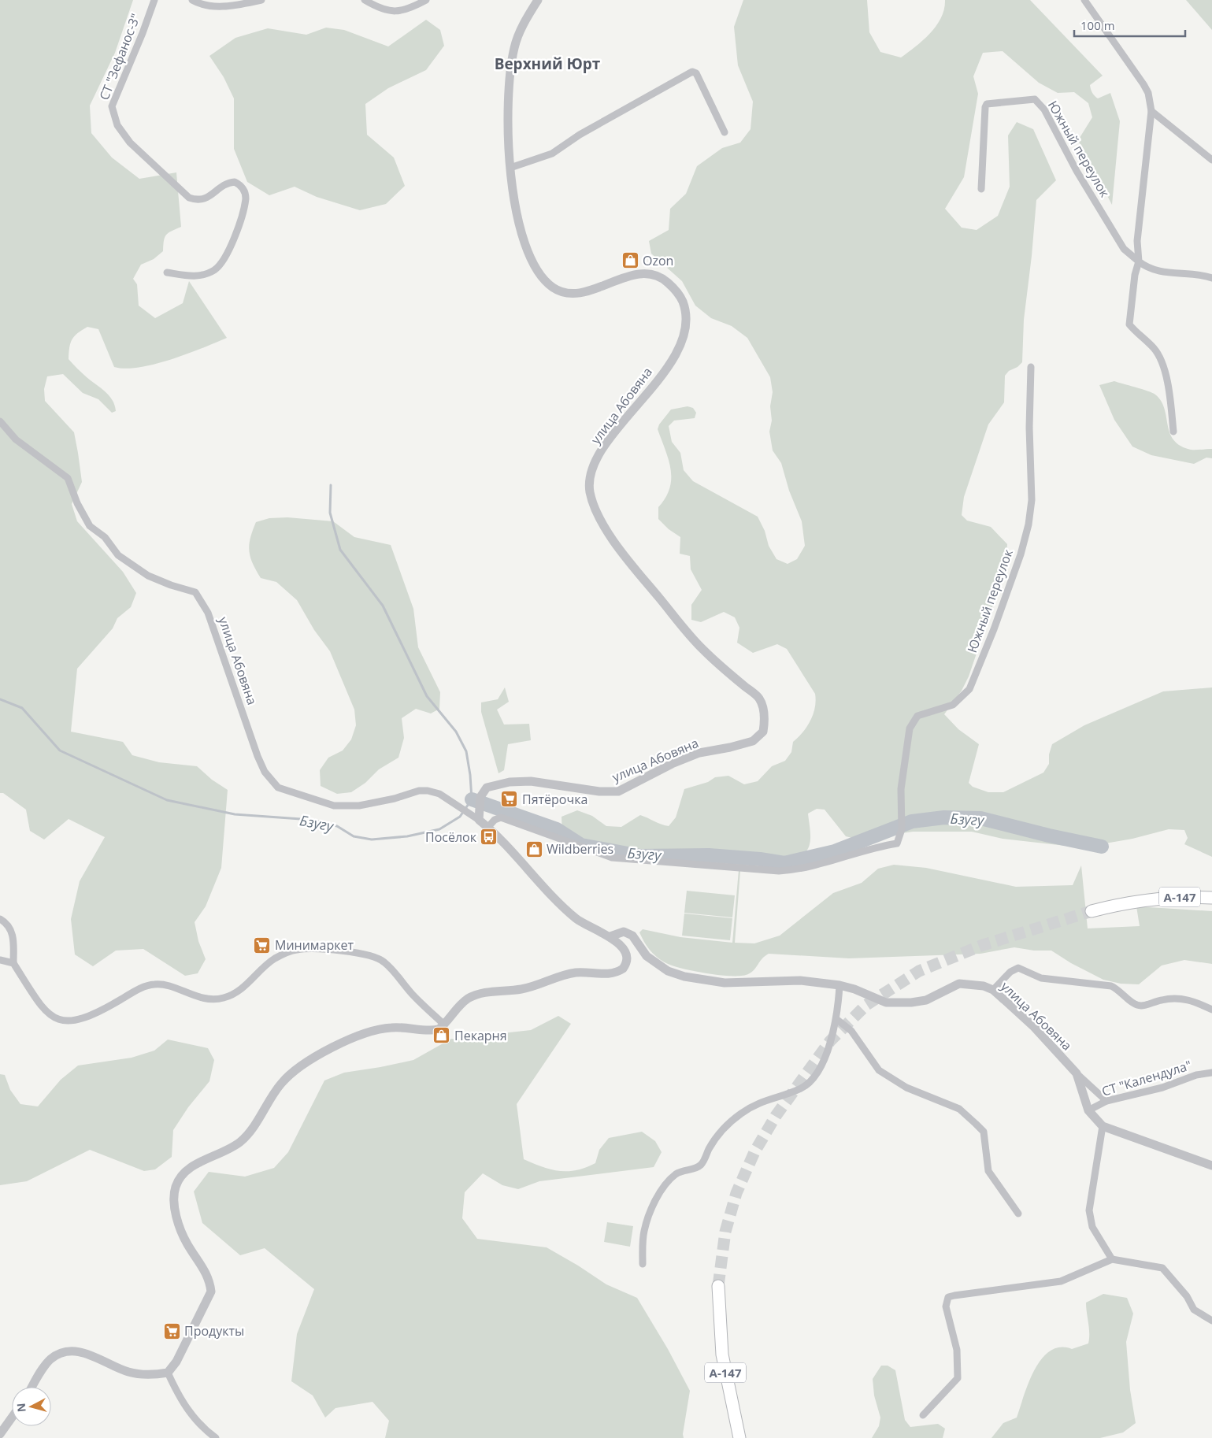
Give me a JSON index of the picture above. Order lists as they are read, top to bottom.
{
  "streets": {
    "highway": ["А-147"],
    "street": [
      "СТ \"Зефанос-3\"",
      "Южный переулок",
      "улица Абовяна",
      "СТ \"Календула\""
    ]
  },
  "crossings": [
    ["Южный переулок", "улица Абовяна"],
    ["улица Абовяна", "СТ \"Календула\""]
  ],
  "districts": ["Верхний Юрт"],
  "water": ["Бзугу"],
  "places": {
    "shop": ["Ozon", "Wildberries", "Пекарня"],
    "supermarket": ["Пятёрочка", "Минимаркет", "Продукты"],
    "bus stop": ["Посёлок"]
  },
  "scale_bar": "100 m",
  "north": "left"
}
